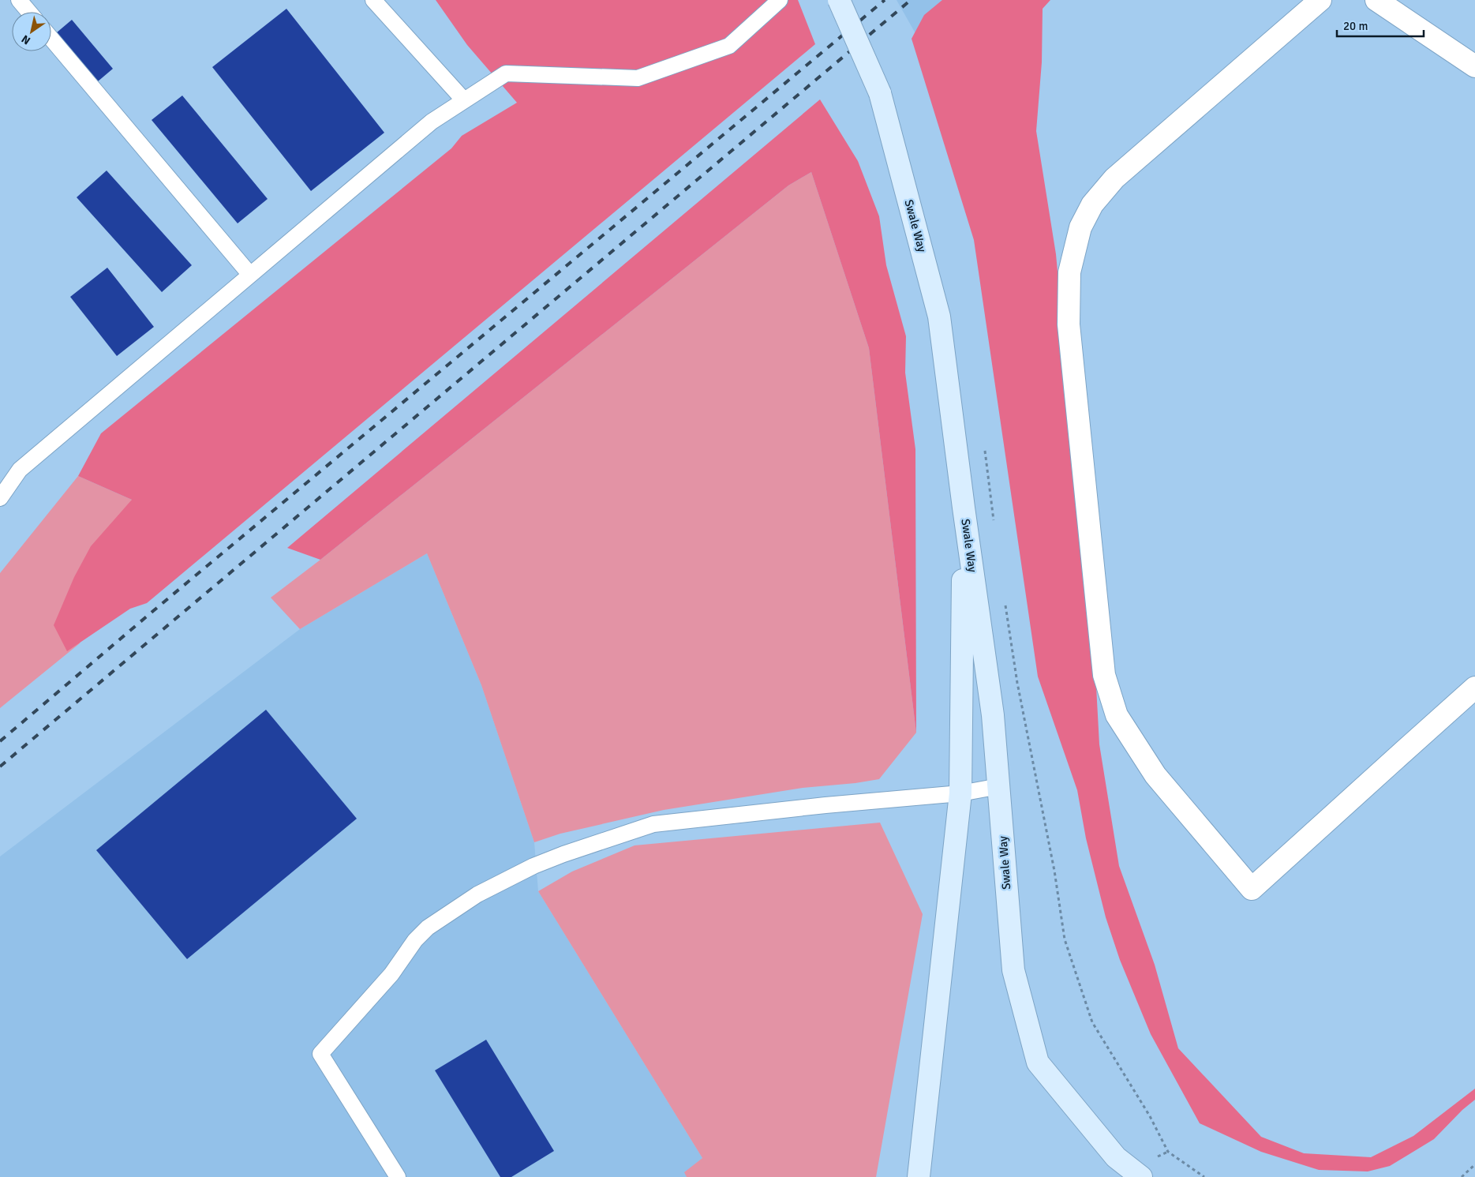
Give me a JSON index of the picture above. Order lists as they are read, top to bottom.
{
  "streets": {
    "main road": ["Swale Way"]
  },
  "scale_bar": "20 m",
  "north": "bottom left"
}
